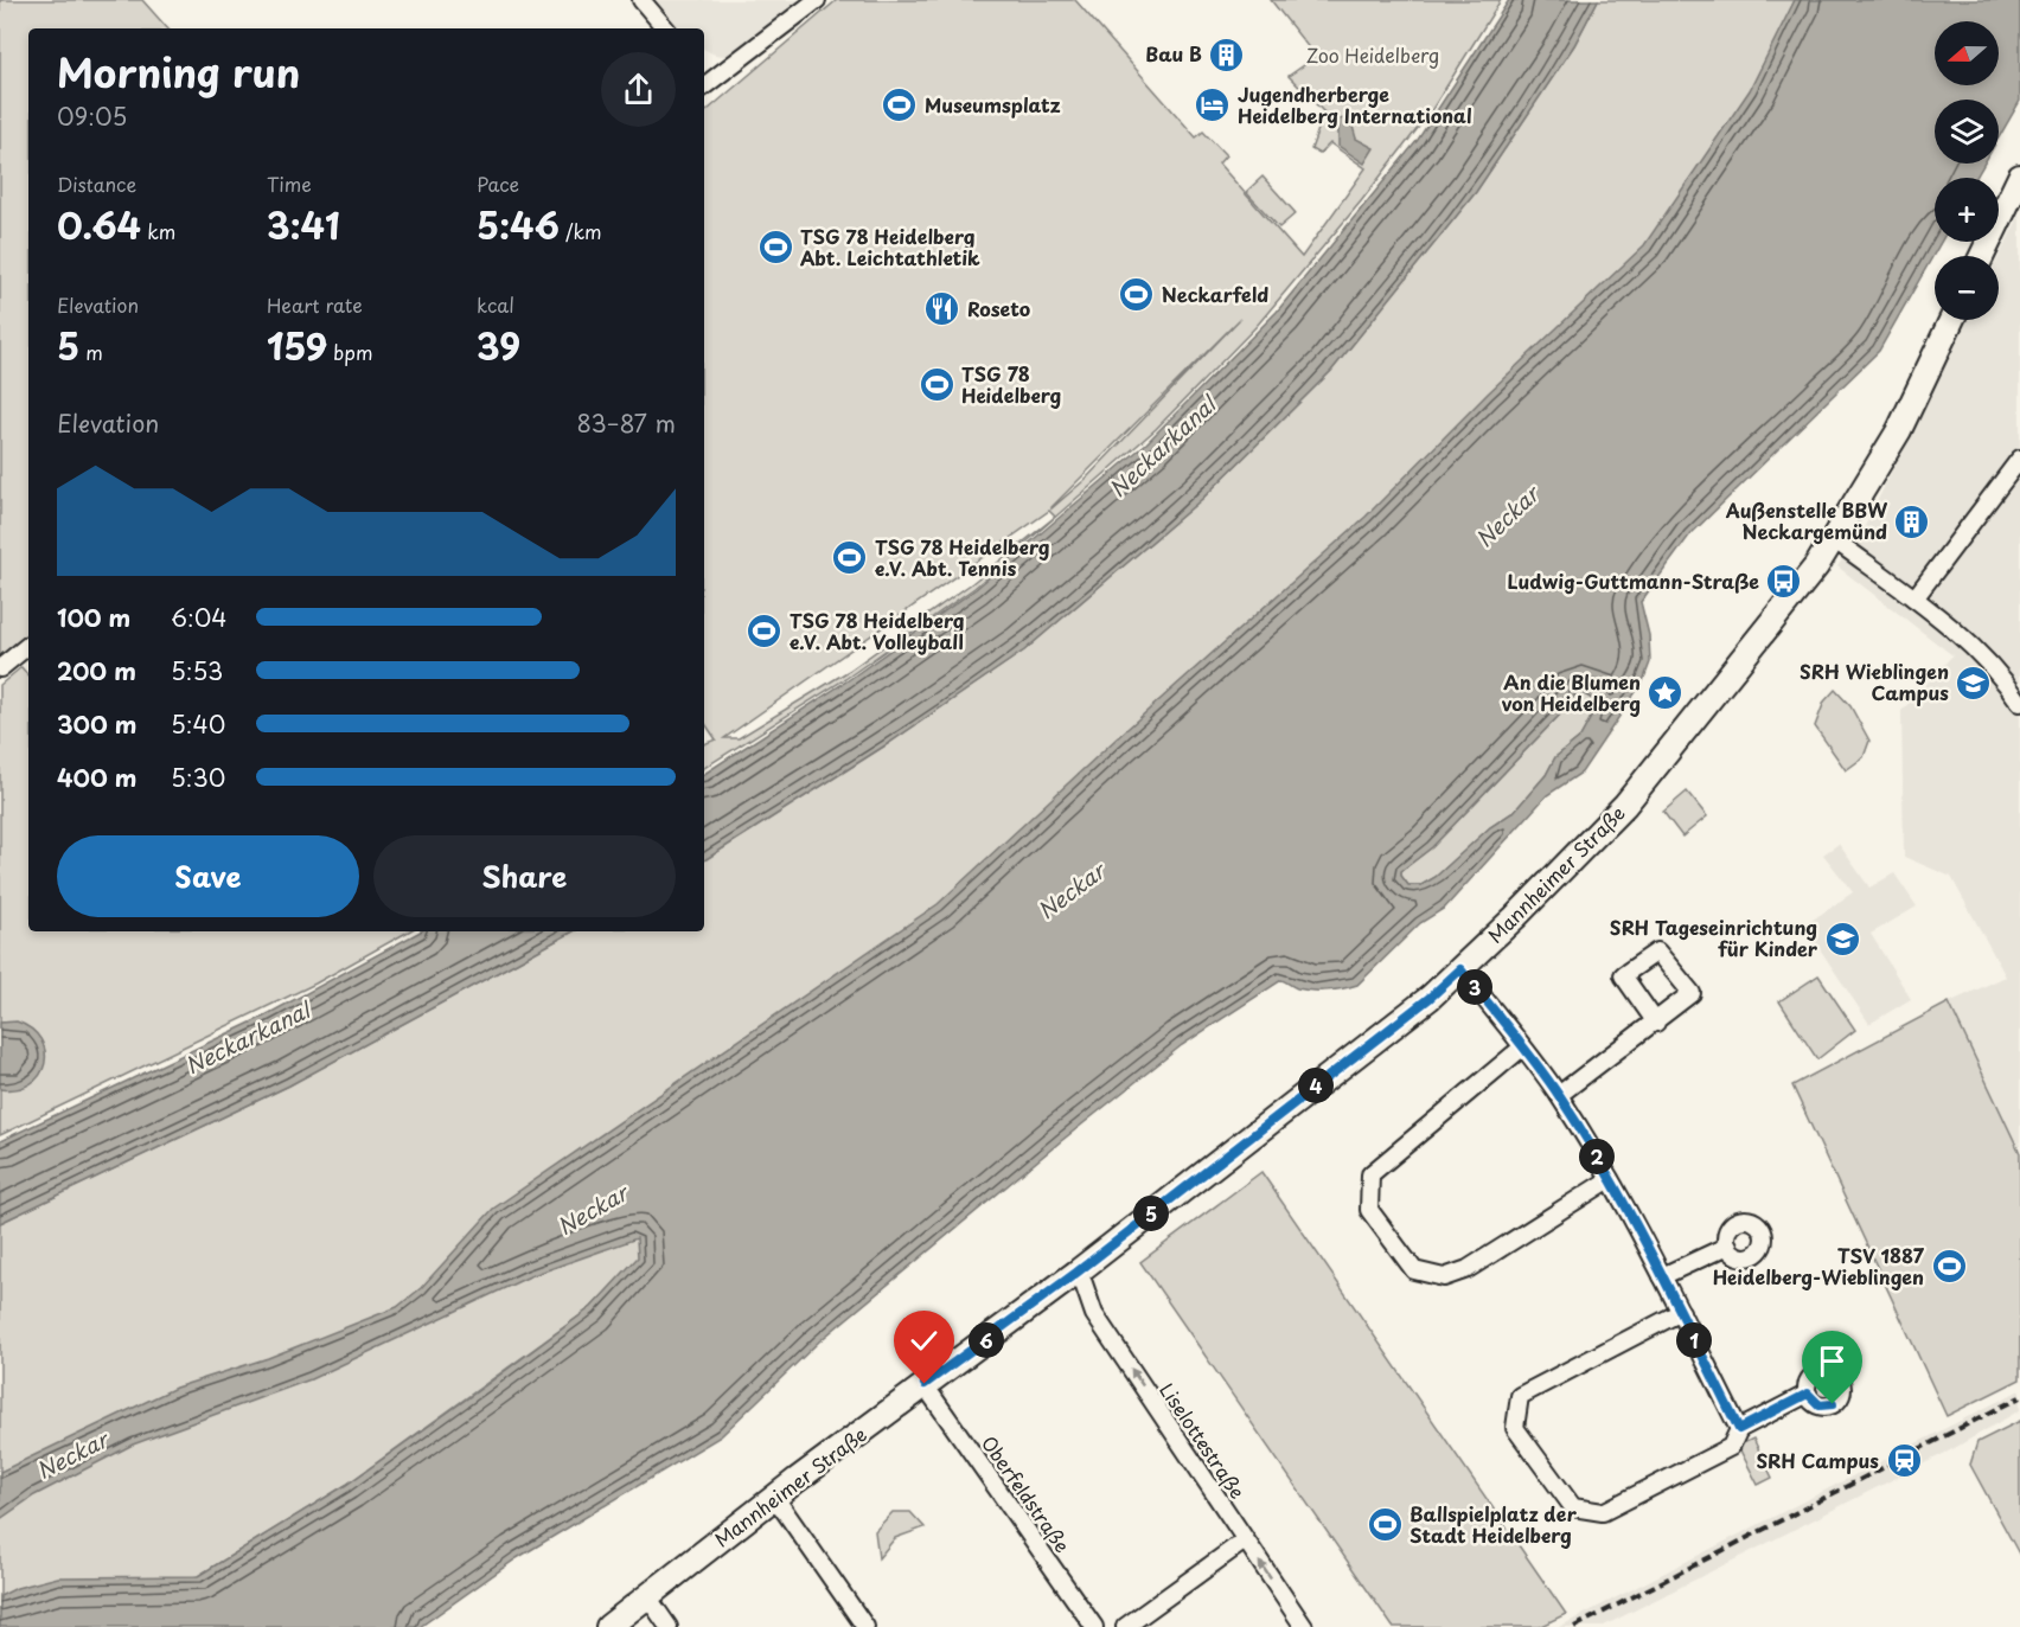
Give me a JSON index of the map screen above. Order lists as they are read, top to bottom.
{
  "streets": {
    "street": ["Mannheimer Straße", "Liselottestraße", "Oberfeldstraße"]
  },
  "crossings": [
    ["Mannheimer Straße", "Liselottestraße"],
    ["Mannheimer Straße", "Oberfeldstraße"]
  ],
  "one_way": ["Liselottestraße"],
  "water": ["Neckarkanal", "Neckar"],
  "parks": ["Zoo Heidelberg"],
  "places": {
    "building": ["Bau B", "Außenstelle BBW Neckargemünd"],
    "sports": [
      "Museumsplatz",
      "TSG 78 Heidelberg Abt. Leichtathletik",
      "Neckarfeld",
      "TSG 78 Heidelberg",
      "TSG 78 Heidelberg e.V. Abt. Tennis",
      "TSG 78 Heidelberg e.V. Abt. Volleyball",
      "TSV 1887 Heidelberg-Wieblingen",
      "Ballspielplatz der Stadt Heidelberg"
    ],
    "hotel": ["Jugendherberge Heidelberg International"],
    "restaurant": ["Roseto"],
    "bus stop": ["Ludwig-Guttmann-Straße"],
    "school or university": ["SRH Wieblingen Campus", "SRH Tageseinrichtung für Kinder"],
    "place": ["An die Blumen von Heidelberg"],
    "station": ["SRH Campus"]
  },
  "north": "left",
  "page": {
    "map_buttons": ["+", "−"],
    "heading": ["Morning run", "09:05"],
    "stats": [
      ["Distance", "0.64 km"],
      ["Time", "3:41"],
      ["Pace", "5:46 /km"],
      ["Elevation", "5 m"],
      ["Heart rate", "159 bpm"],
      ["kcal", "39"]
    ],
    "chart": ["Elevation", "83–87 m"],
    "list": [
      {
        "name": "100 m",
        "note": "6:04"
      },
      {
        "name": "200 m",
        "note": "5:53"
      },
      {
        "name": "300 m",
        "note": "5:40"
      },
      {
        "name": "400 m",
        "note": "5:30"
      }
    ],
    "buttons": ["Save", "Share"],
    "pins": [
      "3",
      "4",
      "2",
      "5",
      "1",
      "6"
    ]
  }
}
